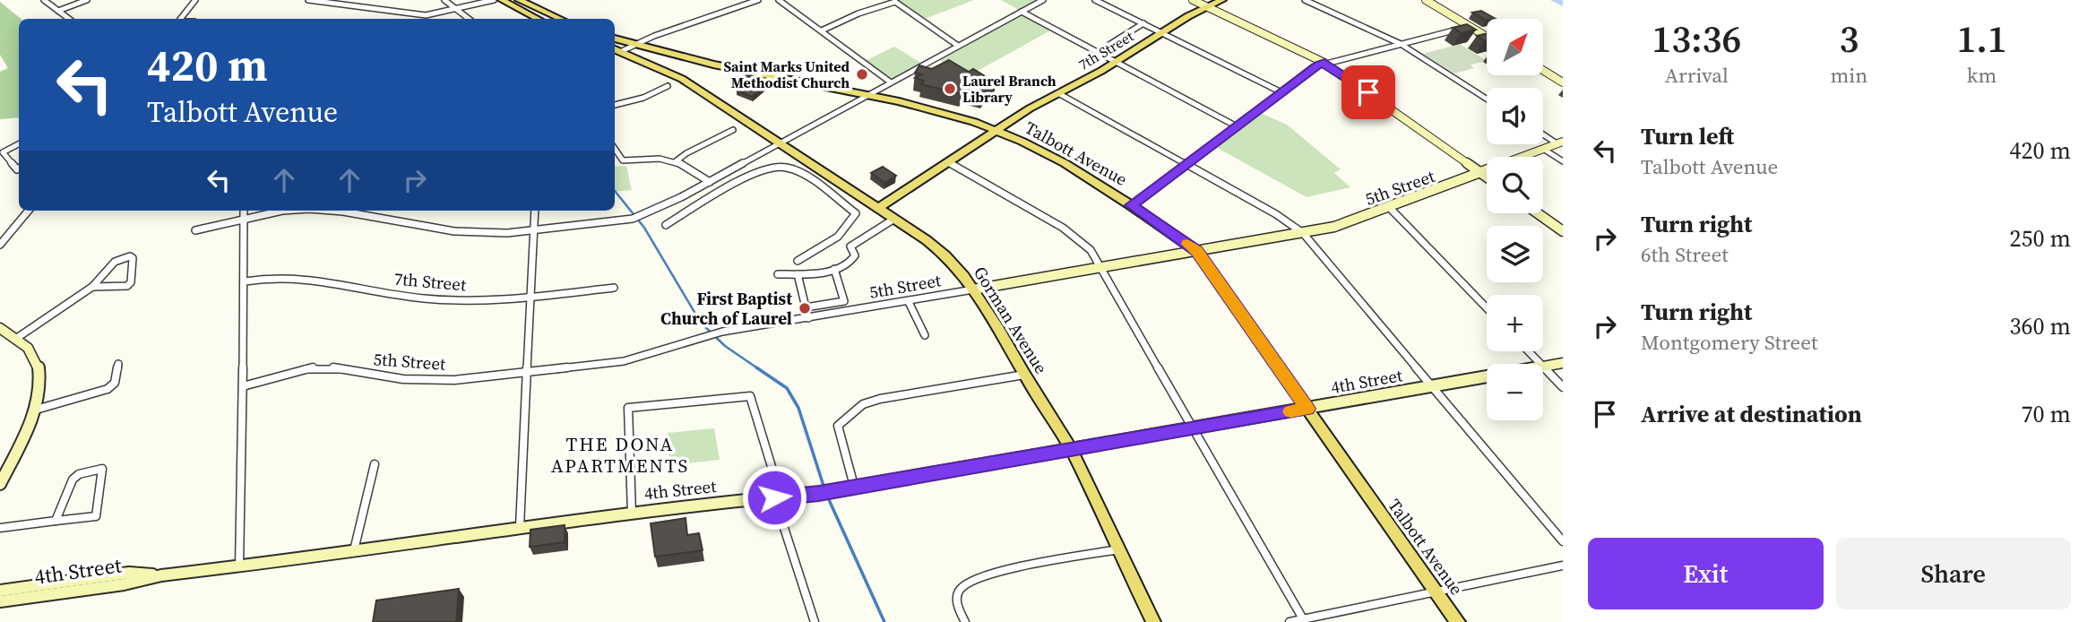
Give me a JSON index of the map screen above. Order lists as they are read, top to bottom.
{
  "streets": {
    "main road": ["7th Street", "Talbott Avenue", "Gorman Avenue"],
    "street": ["5th Street", "4th Street"]
  },
  "crossings": [
    ["7th Street", "Talbott Avenue"],
    ["7th Street", "Gorman Avenue"],
    ["Talbott Avenue", "5th Street"],
    ["Talbott Avenue", "4th Street"],
    ["5th Street", "Gorman Avenue"],
    ["Gorman Avenue", "4th Street"]
  ],
  "districts": ["THE DONA APARTMENTS"],
  "places": ["Saint Marks United Methodist Church", "Laurel Branch Library", "First Baptist Church of Laurel"],
  "north": "top right",
  "page": {
    "eta": [
      "13:36",
      "Arrival",
      "3",
      "min",
      "1.1",
      "km"
    ],
    "map_buttons": ["+", "−"],
    "turn": ["420 m", "Talbott Avenue"],
    "list": [
      {
        "name": "Turn left",
        "note": "Talbott Avenue",
        "value": "420 m"
      },
      {
        "name": "Turn right",
        "note": "6th Street",
        "value": "250 m"
      },
      {
        "name": "Turn right",
        "note": "Montgomery Street",
        "value": "360 m"
      },
      {
        "name": "Arrive at destination",
        "value": "70 m"
      }
    ],
    "buttons": ["Exit", "Share"]
  }
}
